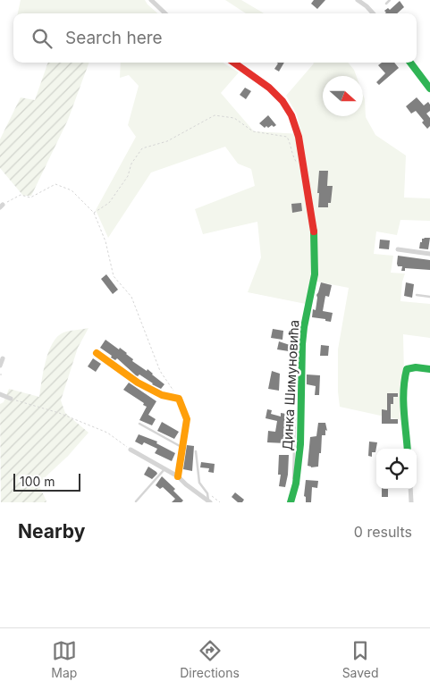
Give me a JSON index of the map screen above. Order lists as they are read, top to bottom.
{
  "streets": {
    "street": ["Динка Шимуновића"]
  },
  "scale_bar": "100 m",
  "north": "right",
  "page": {
    "search": "Search here",
    "scale": "100 m",
    "heading": ["Nearby", "0 results"],
    "nav": ["Map", "Directions", "Saved"]
  }
}
